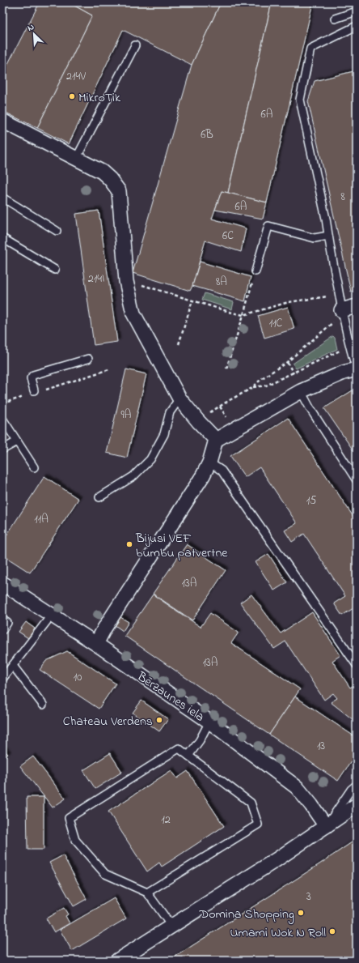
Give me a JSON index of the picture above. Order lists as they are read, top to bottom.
{
  "streets": {
    "street": ["Bērzaunes iela"]
  },
  "places": [
    "MikroTik",
    "Bijusi VEF bumbu patvertne",
    "Chateau Verdens",
    "Domina Shopping",
    "Umami Wok N Roll"
  ],
  "house_numbers": [
    "214V",
    "6A",
    "6B",
    "8",
    "6A",
    "6C",
    "214I",
    "8A",
    "11C",
    "9A",
    "15",
    "11A",
    "13A",
    "13A",
    "10",
    "13",
    "12",
    "3"
  ],
  "north": "top left"
}
